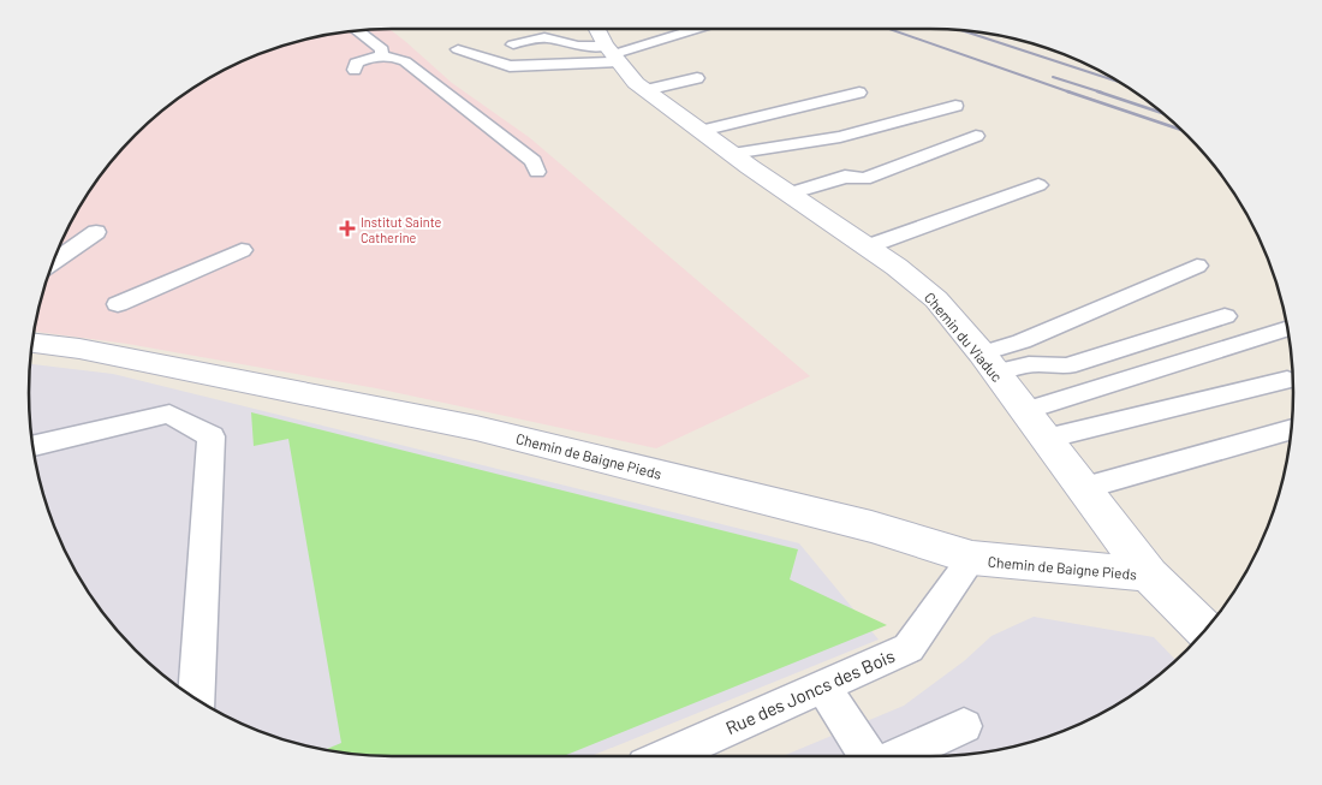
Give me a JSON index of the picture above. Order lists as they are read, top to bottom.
{
  "streets": {
    "street": ["Chemin du Viaduc", "Chemin de Baigne Pieds"],
    "lane": ["Rue des Joncs des Bois"]
  },
  "crossings": [
    ["Chemin du Viaduc", "Chemin de Baigne Pieds"],
    ["Chemin de Baigne Pieds", "Rue des Joncs des Bois"]
  ],
  "places": {
    "health": ["Institut Sainte Catherine"]
  }
}
